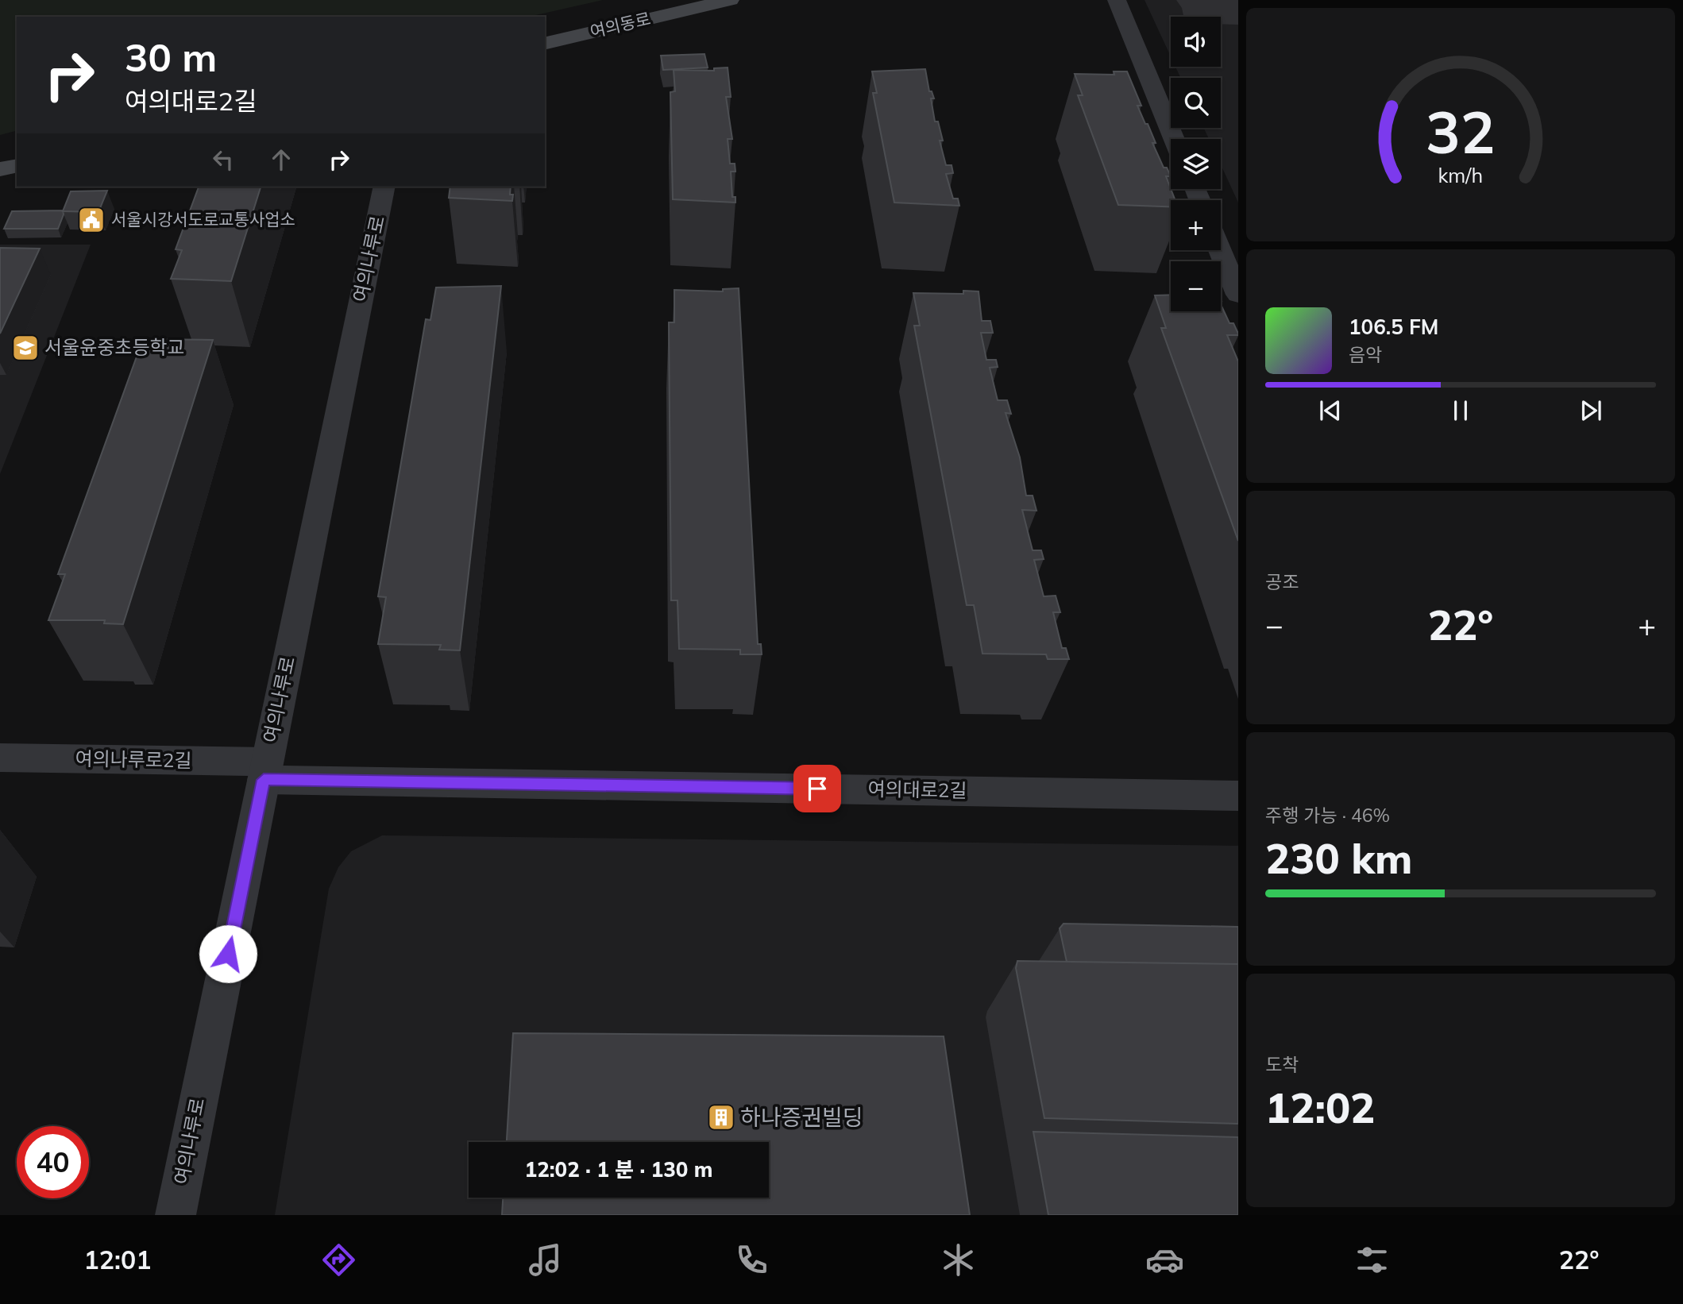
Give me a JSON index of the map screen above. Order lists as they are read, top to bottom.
{
  "streets": {
    "main road": ["여의동로"],
    "street": ["여의나루로", "여의나루로2길", "여의대로2길"]
  },
  "crossings": [
    ["여의나루로", "여의나루로2길"],
    ["여의나루로", "여의대로2길"],
    ["여의나루로2길", "여의대로2길"]
  ],
  "places": {
    "public building": ["서울시강서도로교통사업소"],
    "school or university": ["서울윤중초등학교"],
    "building": ["하나증권빌딩"]
  },
  "page": {
    "map_buttons": ["+", "−"],
    "turn": ["30 m", "여의대로2길"],
    "song": ["106.5 FM", "음악"],
    "tile": [
      "공조",
      ["주행 가능 · 46%", "230 km"],
      ["도착", "12:02"]
    ],
    "heat": ["−", "22°", "+"],
    "limit": "40",
    "trip": "12:02 · 1 분 · 130 m",
    "tabs": ["12:01", "22°"],
    "gauge": ["32", "km/h"]
  }
}
